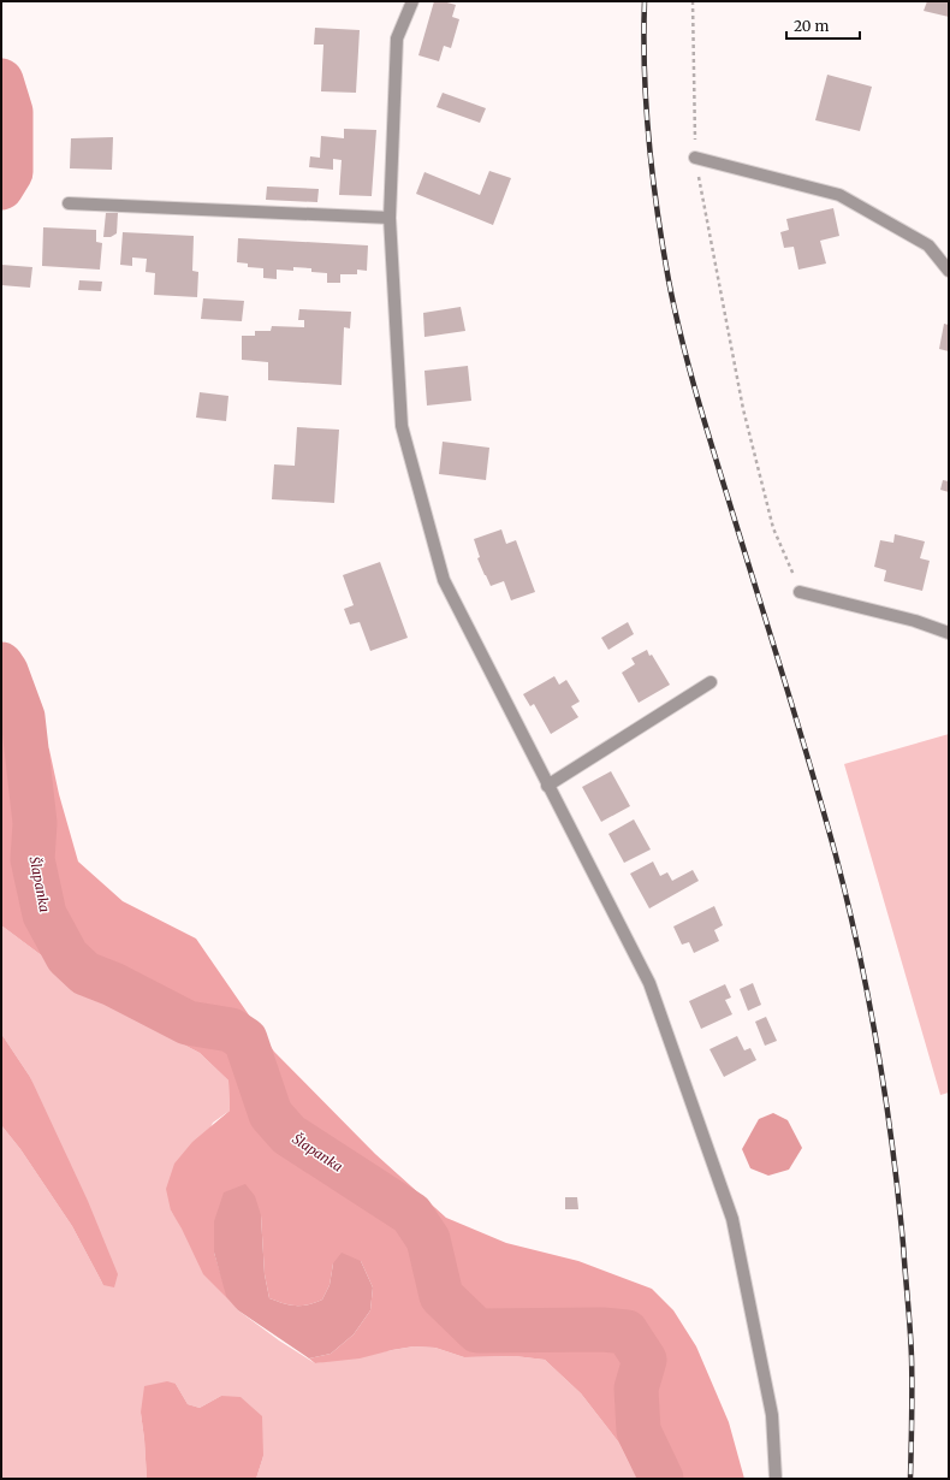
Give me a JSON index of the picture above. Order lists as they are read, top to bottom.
{
  "water": ["Šlapanka"],
  "scale_bar": "20 m"
}
